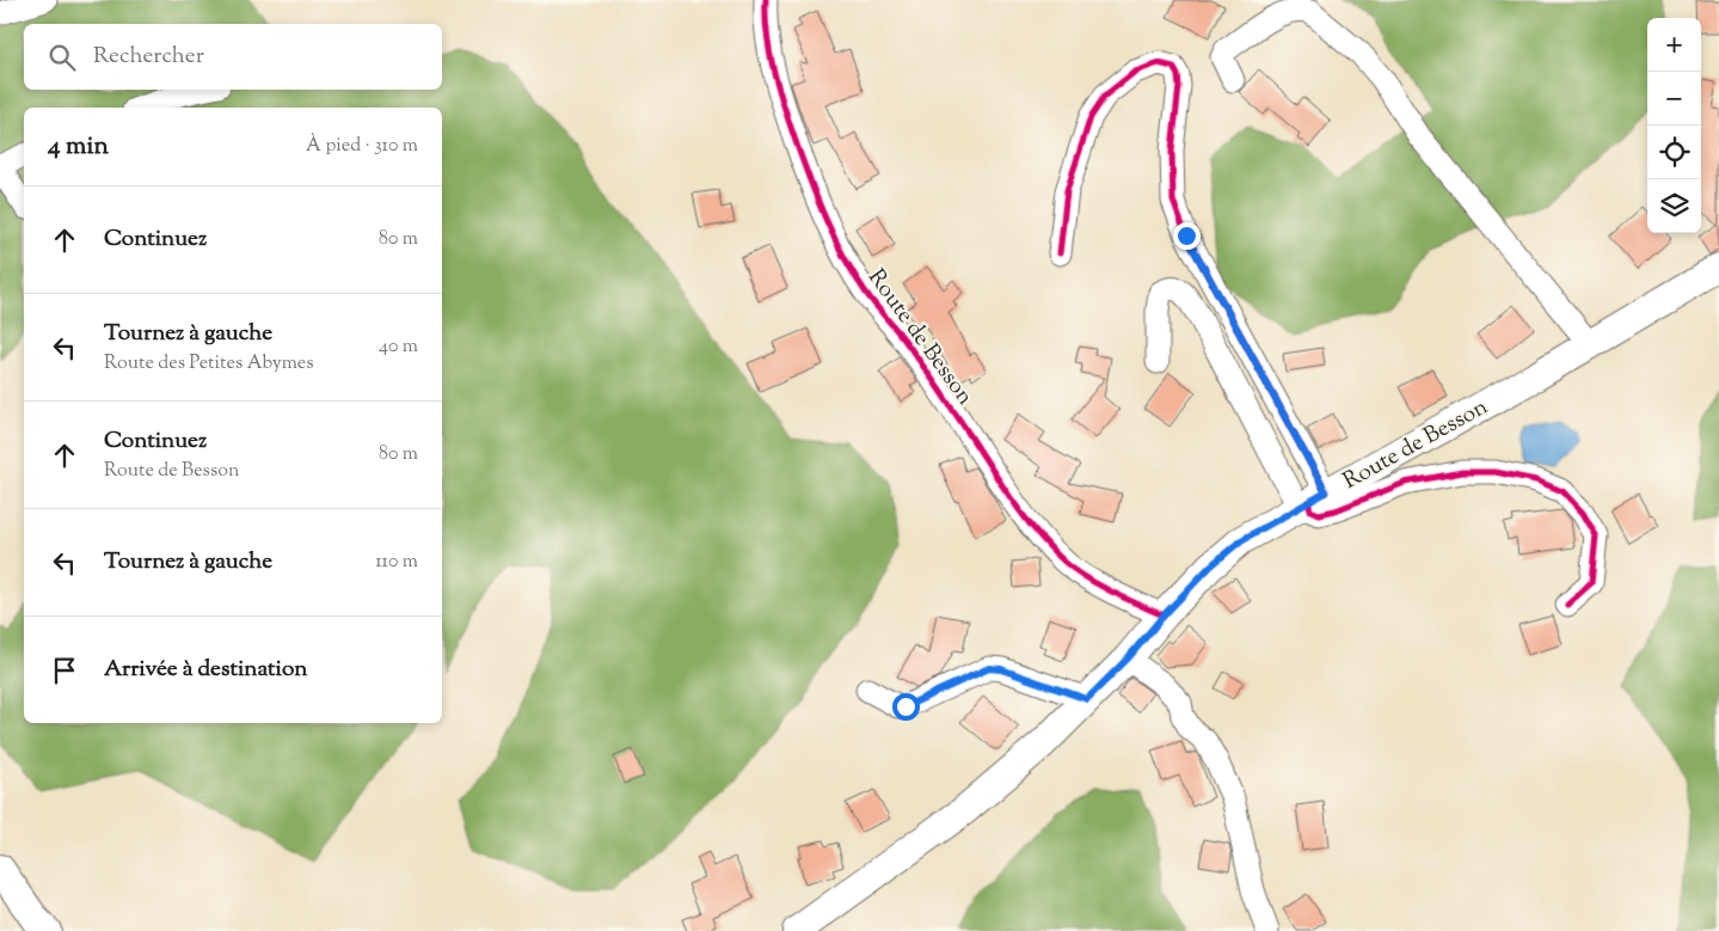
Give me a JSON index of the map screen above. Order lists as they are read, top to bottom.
{
  "streets": {
    "main road": ["Route de Besson"]
  },
  "page": {
    "map_buttons": ["+", "−"],
    "search": "Rechercher",
    "heading": ["4 min", "À pied · 310 m"],
    "list": [
      ["Continuez", "80 m"],
      ["Tournez à gauche", "Route des Petites Abymes", "40 m"],
      ["Continuez", "Route de Besson", "80 m"],
      ["Tournez à gauche", "110 m"],
      "Arrivée à destination"
    ]
  }
}
